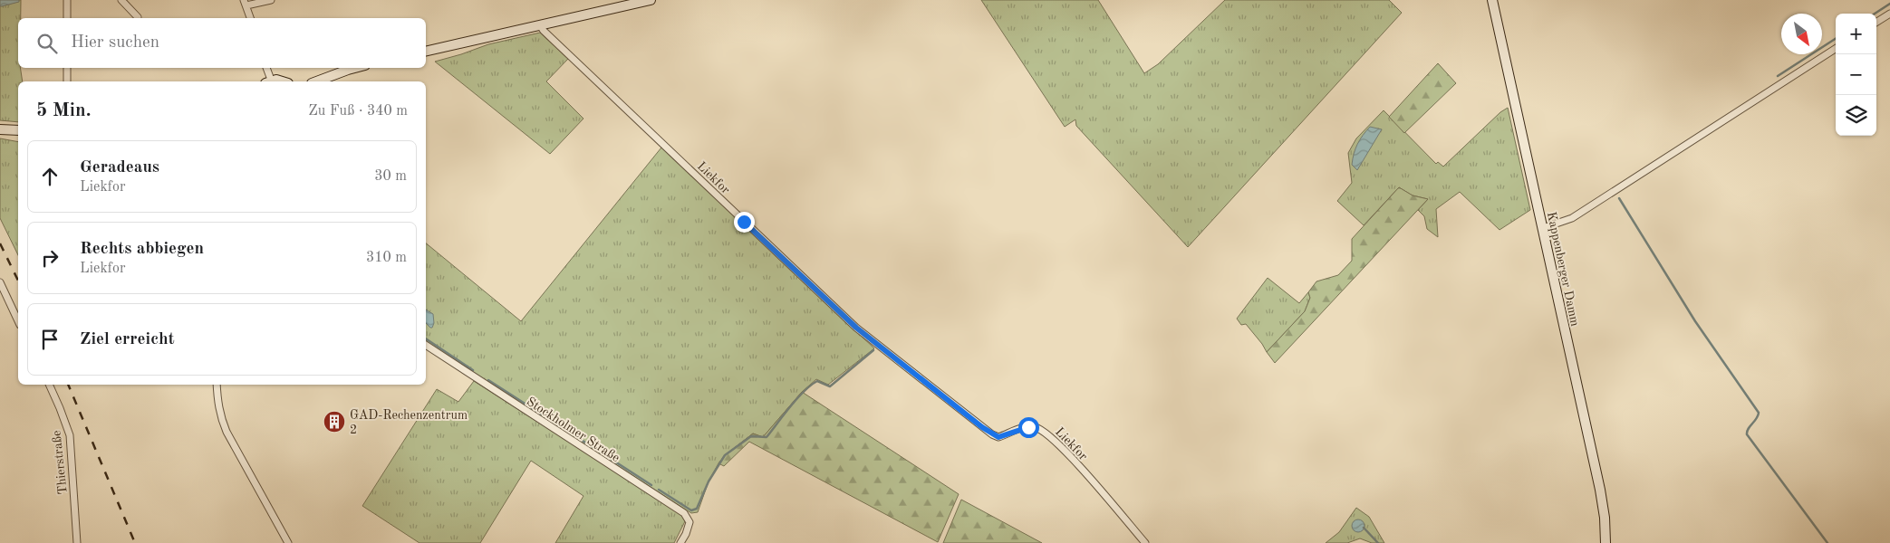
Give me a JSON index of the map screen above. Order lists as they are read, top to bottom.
{
  "streets": {
    "main road": ["Kappenberger Damm"],
    "street": ["Liekfor", "Stockholmer Straße", "Thierstraße"]
  },
  "places": {
    "building": ["GAD-Rechenzentrum 2"]
  },
  "north": "bottom right",
  "page": {
    "map_buttons": ["+", "−"],
    "search": "Hier suchen",
    "heading": ["5 Min.", "Zu Fuß · 340 m"],
    "list": [
      ["Geradeaus", "Liekfor", "30 m"],
      ["Rechts abbiegen", "Liekfor", "310 m"],
      "Ziel erreicht"
    ]
  }
}
